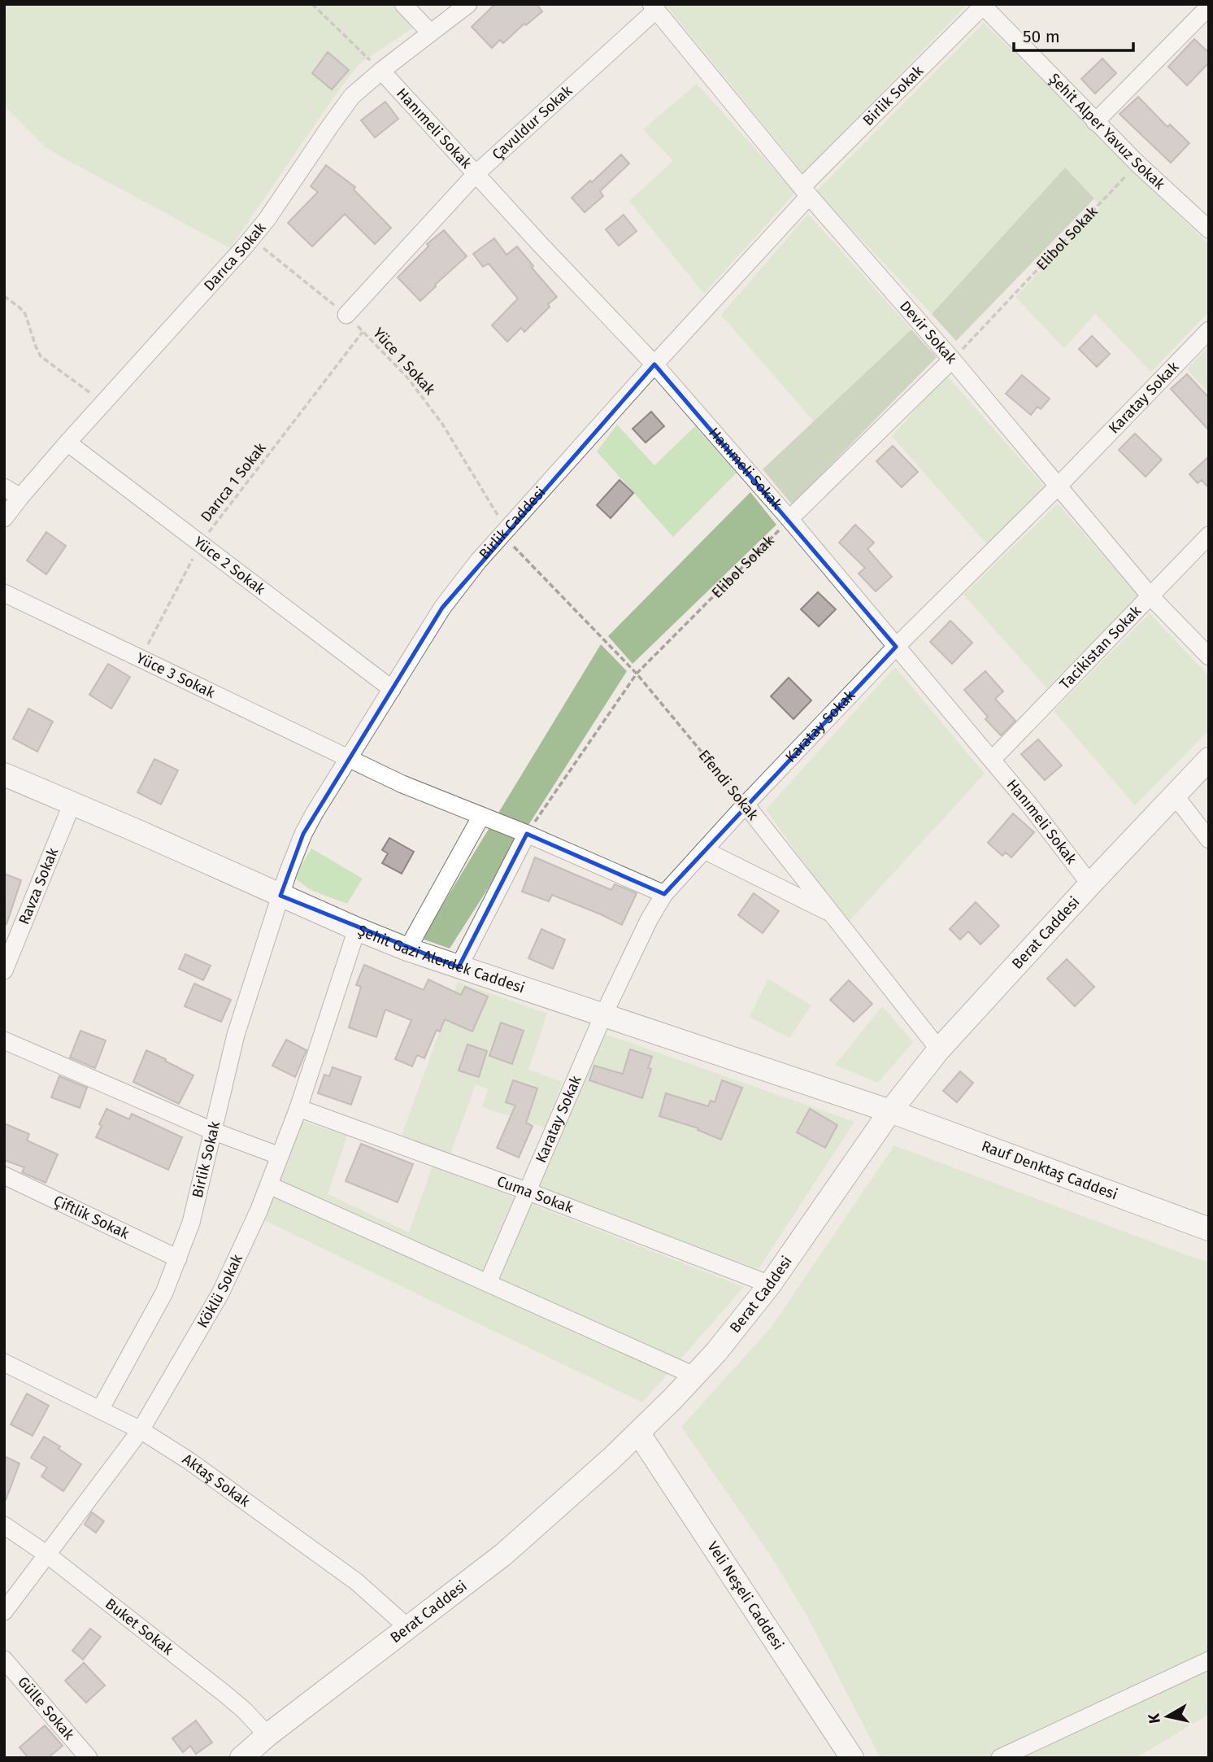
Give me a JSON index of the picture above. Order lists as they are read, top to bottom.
{
  "streets": {
    "street": [
      "Birlik Sokak",
      "Çavuldur Sokak",
      "Hanımeli Sokak",
      "Şehit Alper Yavuz Sokak",
      "Darıca Sokak",
      "Devir Sokak",
      "Karatay Sokak",
      "Birlik Caddesi",
      "Yüce 2 Sokak",
      "Tacikistan Sokak",
      "Yüce 3 Sokak",
      "Efendi Sokak",
      "Ravza Sokak",
      "Berat Caddesi",
      "Şehit Gazi Alerdek Caddesi",
      "Rauf Denktaş Caddesi",
      "Cuma Sokak",
      "Çiftlik Sokak",
      "Köklü Sokak",
      "Aktaş Sokak",
      "Veli Neşeli Caddesi",
      "Buket Sokak",
      "Gülle Sokak"
    ],
    "path": ["Elibol Sokak", "Yüce 1 Sokak", "Darıca 1 Sokak"]
  },
  "crossings": [
    ["Birlik Sokak", "Şehit Alper Yavuz Sokak"],
    ["Birlik Sokak", "Devir Sokak"],
    ["Birlik Sokak", "Birlik Caddesi"],
    ["Birlik Sokak", "Şehit Gazi Alerdek Caddesi"],
    ["Birlik Sokak", "Çiftlik Sokak"],
    ["Birlik Sokak", "Aktaş Sokak"],
    ["Çavuldur Sokak", "Hanımeli Sokak"],
    ["Çavuldur Sokak", "Devir Sokak"],
    ["Çavuldur Sokak", "Yüce 1 Sokak"],
    ["Hanımeli Sokak", "Elibol Sokak"],
    ["Hanımeli Sokak", "Darıca Sokak"],
    ["Hanımeli Sokak", "Karatay Sokak"],
    ["Hanımeli Sokak", "Birlik Caddesi"],
    ["Hanımeli Sokak", "Tacikistan Sokak"],
    ["Hanımeli Sokak", "Berat Caddesi"],
    ["Şehit Alper Yavuz Sokak", "Elibol Sokak"],
    ["Elibol Sokak", "Devir Sokak"],
    ["Elibol Sokak", "Yüce 3 Sokak"],
    ["Elibol Sokak", "Efendi Sokak"],
    ["Darıca Sokak", "Yüce 1 Sokak"],
    ["Darıca Sokak", "Yüce 2 Sokak"],
    ["Devir Sokak", "Karatay Sokak"],
    ["Devir Sokak", "Birlik Caddesi"],
    ["Devir Sokak", "Tacikistan Sokak"],
    ["Yüce 1 Sokak", "Darıca 1 Sokak"],
    ["Yüce 1 Sokak", "Birlik Caddesi"],
    ["Yüce 1 Sokak", "Efendi Sokak"],
    ["Karatay Sokak", "Yüce 3 Sokak"],
    ["Karatay Sokak", "Efendi Sokak"],
    ["Karatay Sokak", "Şehit Gazi Alerdek Caddesi"],
    ["Karatay Sokak", "Cuma Sokak"],
    ["Darıca 1 Sokak", "Yüce 2 Sokak"],
    ["Darıca 1 Sokak", "Yüce 3 Sokak"],
    ["Birlik Caddesi", "Yüce 2 Sokak"],
    ["Birlik Caddesi", "Yüce 3 Sokak"],
    ["Birlik Caddesi", "Efendi Sokak"],
    ["Birlik Caddesi", "Şehit Gazi Alerdek Caddesi"],
    ["Efendi Sokak", "Berat Caddesi"],
    ["Ravza Sokak", "Şehit Gazi Alerdek Caddesi"],
    ["Berat Caddesi", "Şehit Gazi Alerdek Caddesi"],
    ["Berat Caddesi", "Rauf Denktaş Caddesi"],
    ["Berat Caddesi", "Cuma Sokak"],
    ["Berat Caddesi", "Aktaş Sokak"],
    ["Berat Caddesi", "Veli Neşeli Caddesi"],
    ["Berat Caddesi", "Buket Sokak"],
    ["Şehit Gazi Alerdek Caddesi", "Rauf Denktaş Caddesi"],
    ["Şehit Gazi Alerdek Caddesi", "Köklü Sokak"],
    ["Cuma Sokak", "Köklü Sokak"],
    ["Köklü Sokak", "Aktaş Sokak"],
    ["Köklü Sokak", "Buket Sokak"]
  ],
  "scale_bar": "50 m",
  "north": "left"
}
